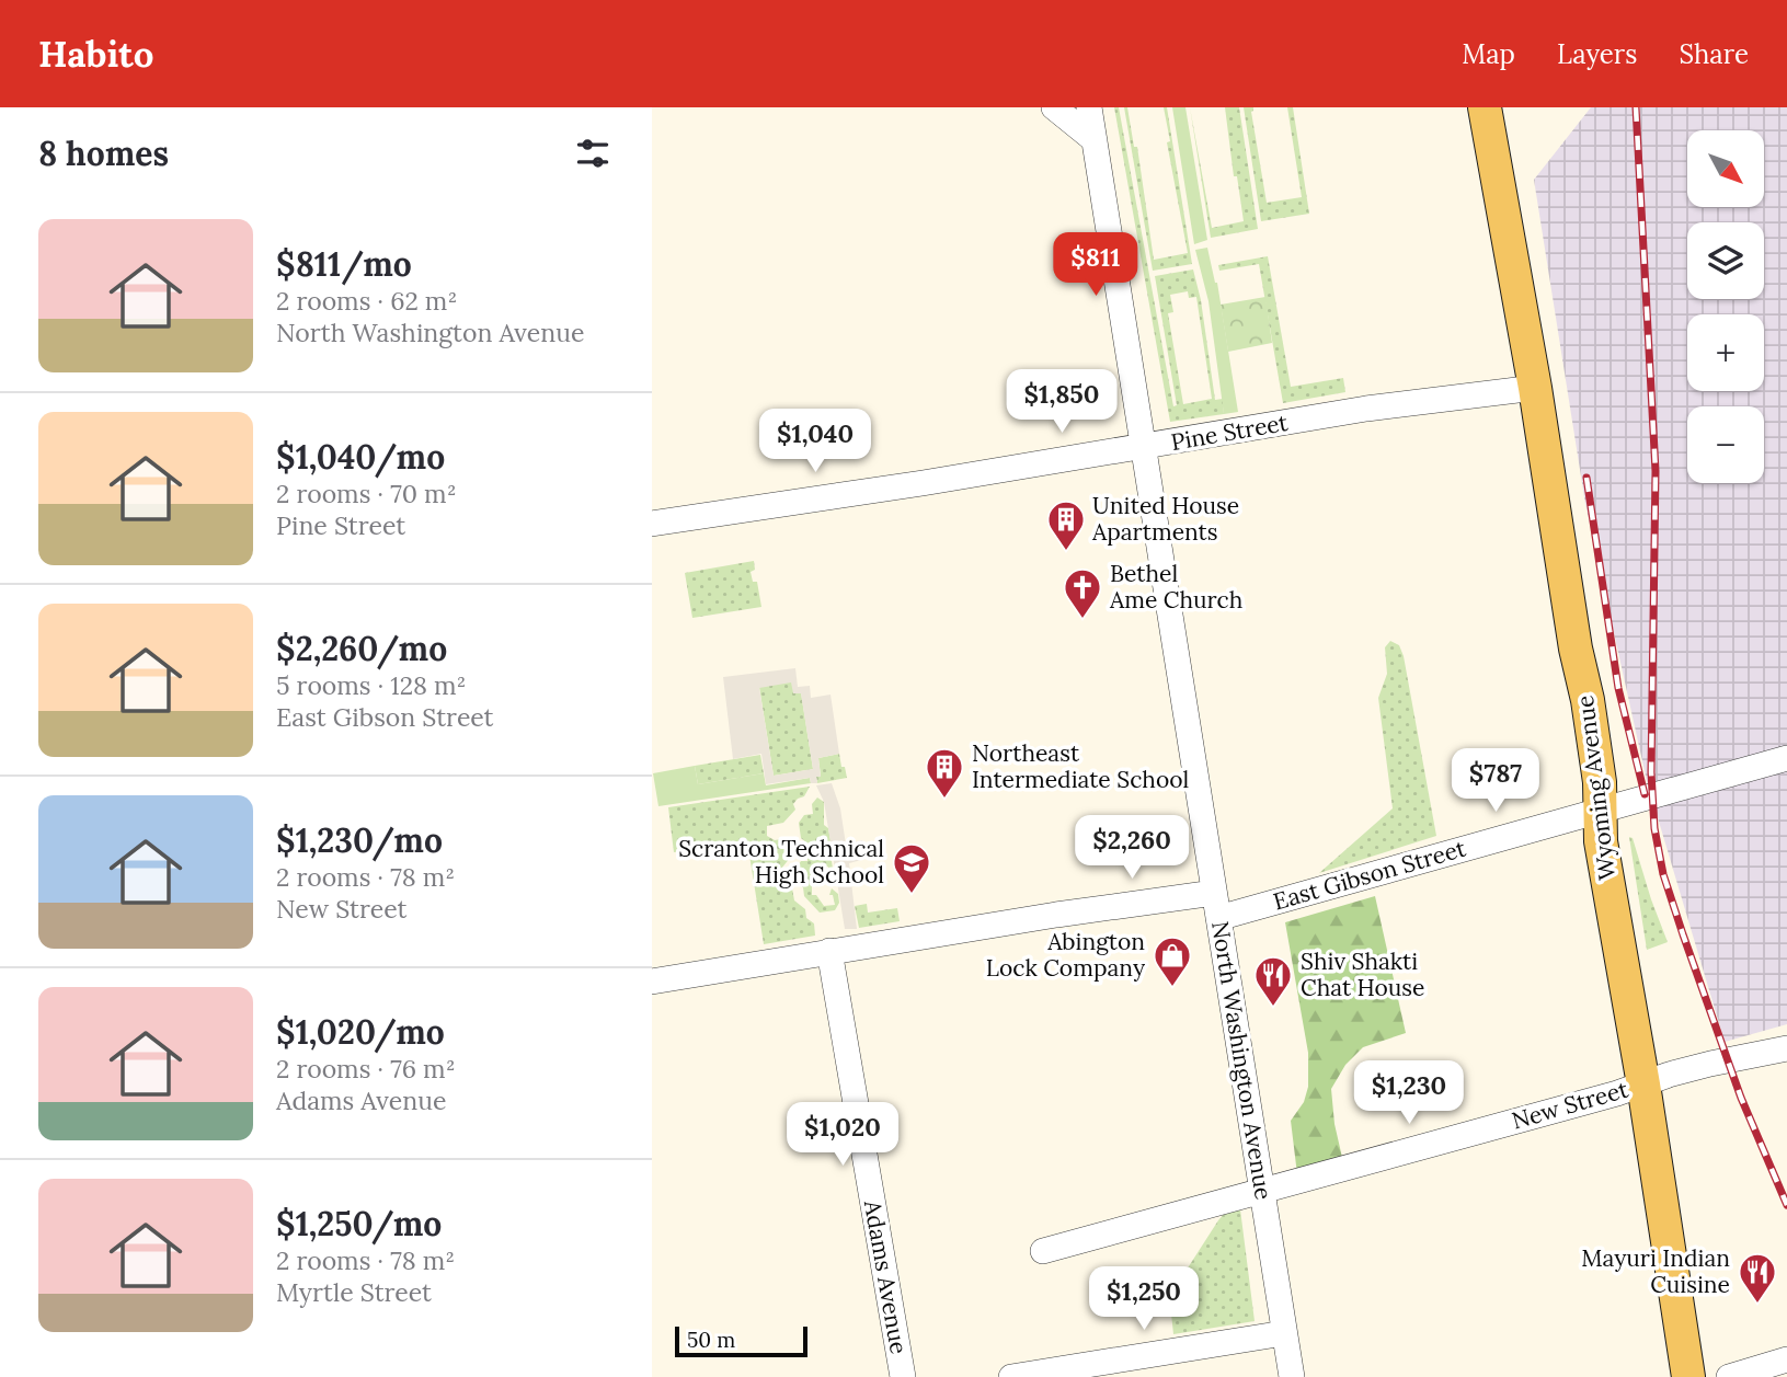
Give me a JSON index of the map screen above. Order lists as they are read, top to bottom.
{
  "streets": {
    "main road": ["Wyoming Avenue"],
    "street": [
      "Pine Street",
      "East Gibson Street",
      "North Washington Avenue",
      "New Street",
      "Adams Avenue"
    ]
  },
  "crossings": [
    ["Pine Street", "Wyoming Avenue"],
    ["Pine Street", "North Washington Avenue"],
    ["Wyoming Avenue", "East Gibson Street"],
    ["Wyoming Avenue", "New Street"],
    ["East Gibson Street", "North Washington Avenue"],
    ["East Gibson Street", "Adams Avenue"],
    ["North Washington Avenue", "New Street"]
  ],
  "places": {
    "building": ["United House Apartments", "Northeast Intermediate School"],
    "church": ["Bethel Ame Church"],
    "school or university": ["Scranton Technical High School"],
    "shop": ["Abington Lock Company"],
    "restaurant": ["Shiv Shakti Chat House", "Mayuri Indian Cuisine"]
  },
  "scale_bar": "50 m",
  "north": "bottom right",
  "page": {
    "header": "Habito",
    "nav": ["Map", "Layers", "Share"],
    "heading": "8 homes",
    "map_buttons": ["+", "−"],
    "list": [
      {
        "name": "$811/mo",
        "note": "2 rooms · 62 m² · North Washington Avenue"
      },
      {
        "name": "$1,040/mo",
        "note": "2 rooms · 70 m² · Pine Street"
      },
      {
        "name": "$2,260/mo",
        "note": "5 rooms · 128 m² · East Gibson Street"
      },
      {
        "name": "$1,230/mo",
        "note": "2 rooms · 78 m² · New Street"
      },
      {
        "name": "$1,020/mo",
        "note": "2 rooms · 76 m² · Adams Avenue"
      },
      {
        "name": "$1,250/mo",
        "note": "2 rooms · 78 m² · Myrtle Street"
      }
    ],
    "price": [
      "$811",
      "$1,850",
      "$1,040",
      "$787",
      "$2,260",
      "$1,230",
      "$1,020",
      "$1,250"
    ],
    "scale": "50 m"
  }
}
